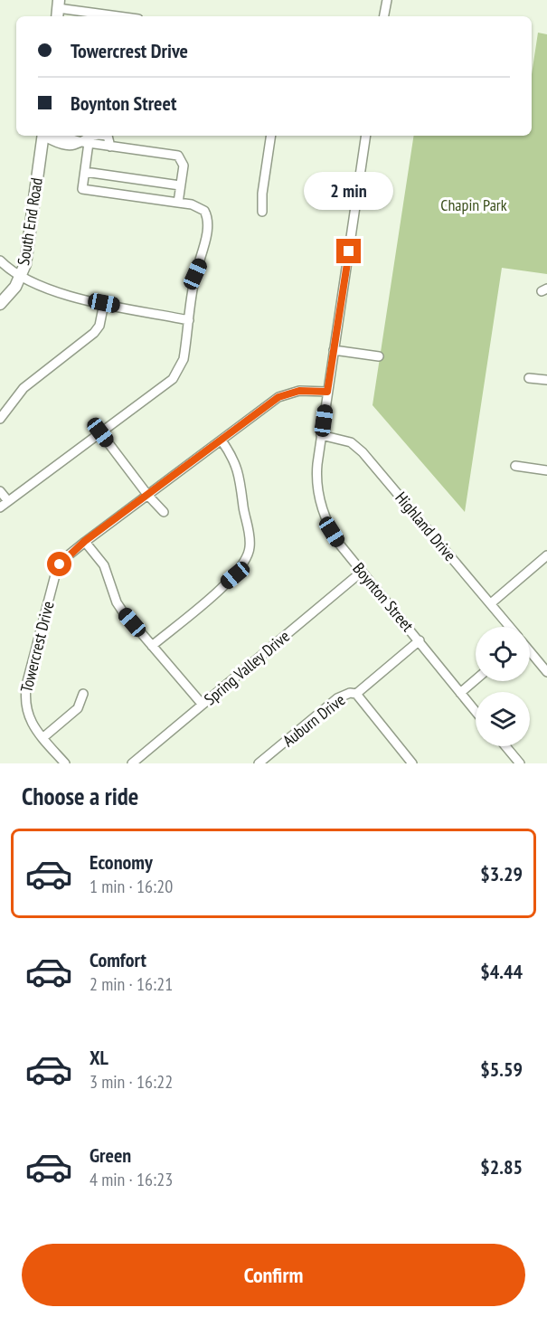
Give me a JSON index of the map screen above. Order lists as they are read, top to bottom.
{
  "streets": {
    "main road": ["South End Road"],
    "street": [
      "Highland Drive",
      "Boynton Street",
      "Towercrest Drive",
      "Spring Valley Drive",
      "Auburn Drive"
    ]
  },
  "crossings": [
    ["Highland Drive", "Boynton Street"],
    ["Boynton Street", "Towercrest Drive"],
    ["Boynton Street", "Spring Valley Drive"],
    ["Boynton Street", "Auburn Drive"]
  ],
  "parks": ["Chapin Park"],
  "page": {
    "banner": ["Towercrest Drive", "Boynton Street"],
    "bubble": "2 min",
    "heading": "Choose a ride",
    "list": [
      {
        "name": "Economy",
        "note": "1 min · 16:20",
        "value": "$3.29"
      },
      {
        "name": "Comfort",
        "note": "2 min · 16:21",
        "value": "$4.44"
      },
      {
        "name": "XL",
        "note": "3 min · 16:22",
        "value": "$5.59"
      },
      {
        "name": "Green",
        "note": "4 min · 16:23",
        "value": "$2.85"
      }
    ],
    "buttons": "Confirm"
  }
}
